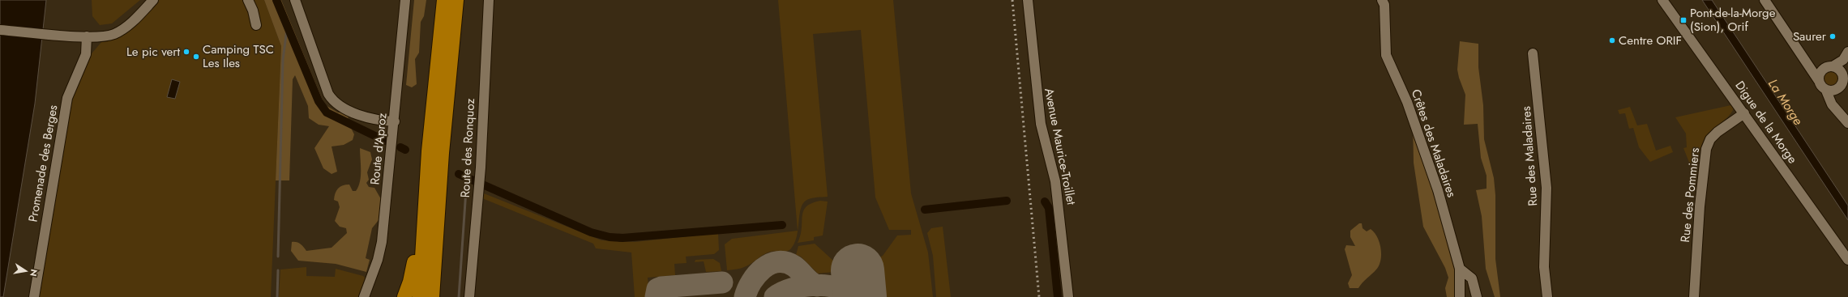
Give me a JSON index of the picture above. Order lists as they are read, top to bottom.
{
  "streets": {
    "street": [
      "Digue de la Morge",
      "Crêtes des Maladaires",
      "Avenue Maurice-Troillet",
      "Route des Ronquoz",
      "Route d'Aproz",
      "Rue des Maladaires",
      "Promenade des Berges",
      "Rue des Pommiers"
    ]
  },
  "crossings": [
    ["Digue de la Morge", "Rue des Pommiers"]
  ],
  "water": ["La Morge"],
  "places": {
    "transit": ["Pont-de-la-Morge (Sion), Orif"],
    "other": [
      "Saurer",
      "Centre ORIF",
      "Le pic vert",
      "Camping TSC Les Iles"
    ]
  },
  "north": "right"
}
